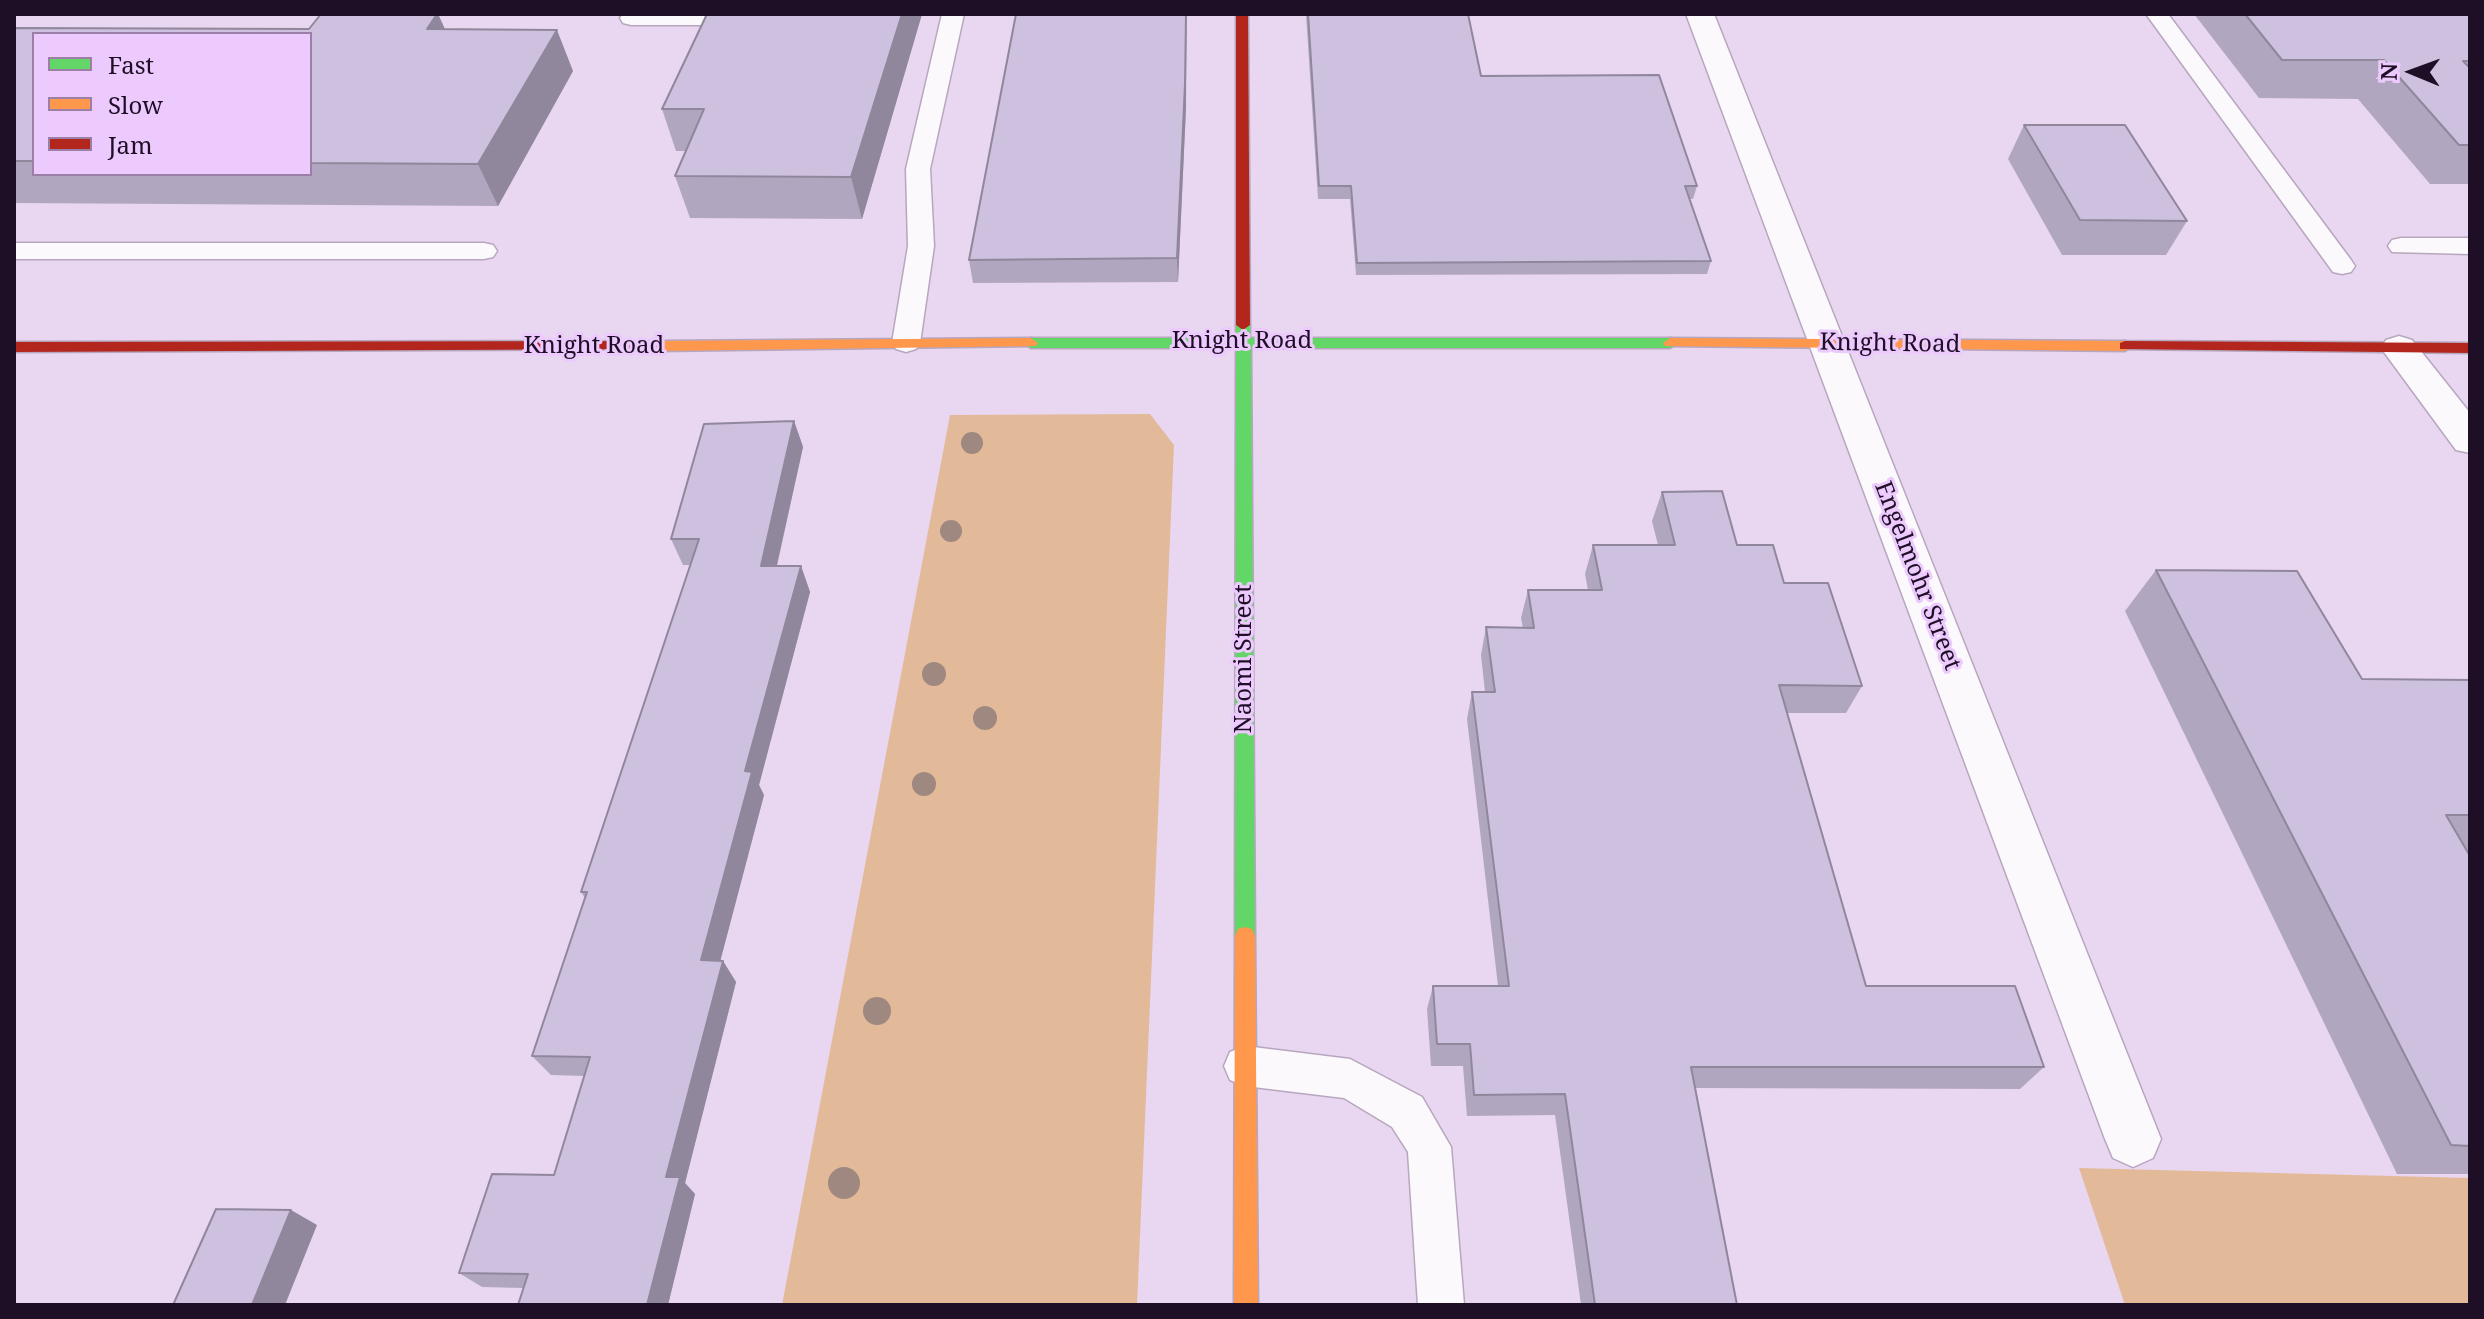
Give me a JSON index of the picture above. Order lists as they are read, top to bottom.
{
  "streets": {
    "street": ["Knight Road", "Engelmohr Street", "Naomi Street"]
  },
  "crossings": [
    ["Knight Road", "Engelmohr Street"],
    ["Knight Road", "Naomi Street"]
  ],
  "legend": ["Fast", "Slow", "Jam"],
  "north": "left"
}
